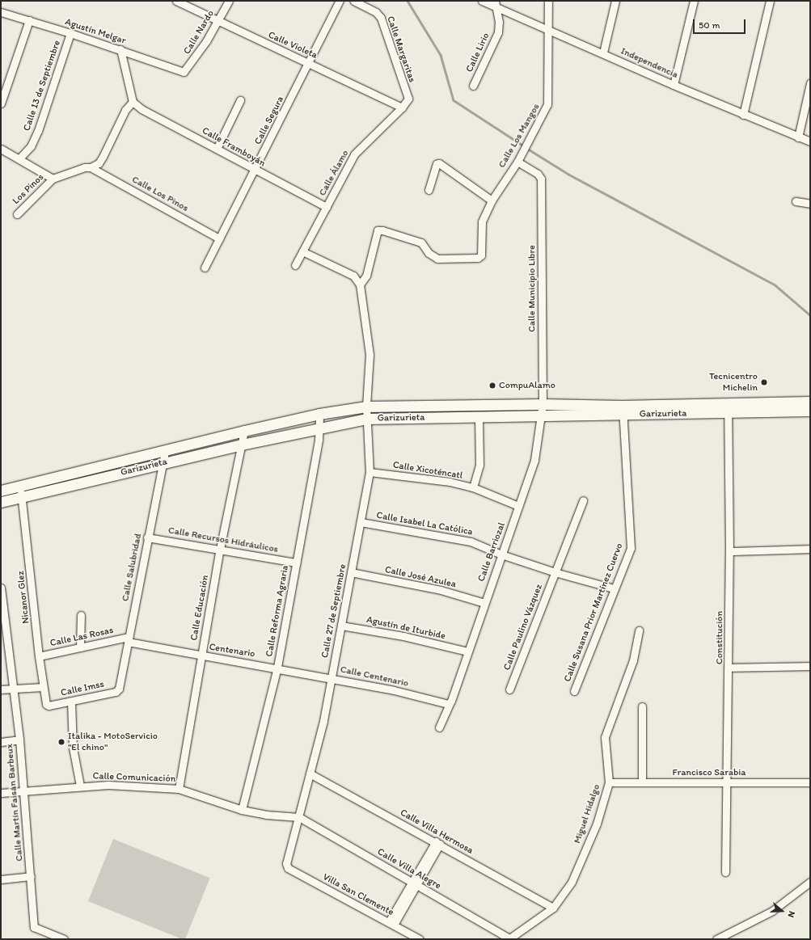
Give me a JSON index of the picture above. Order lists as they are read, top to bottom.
{
  "streets": {
    "main road": ["Garizurieta"],
    "street": [
      "Agustín Melgar",
      "Calle Nardo",
      "Calle Violeta",
      "Calle Margaritas",
      "Calle Lirio",
      "Independencia",
      "Calle 13 de Septiembre",
      "Calle Segura",
      "Calle Los Mangos",
      "Calle Framboyán",
      "Calle Álamo",
      "Los Pinos",
      "Calle Los Pinos",
      "Calle Municipio Libre",
      "Calle Xicoténcatl",
      "Calle Isabel La Católica",
      "Calle Recursos Hidráulicos",
      "Calle Barriozal",
      "Calle Salubridad",
      "Calle José Azulea",
      "Nicanor Glez",
      "Calle Educación",
      "Calle Reforma Agraria",
      "Calle 27 de Septiembre",
      "Calle Susana Prior Martínez Cuervo",
      "Calle Paulino Vázquez",
      "Agustín de Iturbide",
      "Calle Las Rosas",
      "Constitución",
      "Centenario",
      "Calle Centenario",
      "Calle Imss",
      "Francisco Sarabia",
      "Calle Comunicación",
      "Calle Martín Faisán Barbeux",
      "Miguel Hidalgo",
      "Calle Villa Hermosa",
      "Calle Villa Alegre",
      "Villa San Clemente"
    ]
  },
  "crossings": [
    ["Agustín Melgar", "Calle Nardo"],
    ["Agustín Melgar", "Calle 13 de Septiembre"],
    ["Calle Nardo", "Calle Violeta"],
    ["Calle Violeta", "Calle Segura"],
    ["Calle Violeta", "Calle Álamo"],
    ["Calle Margaritas", "Calle Álamo"],
    ["Calle Lirio", "Independencia"],
    ["Independencia", "Calle Los Mangos"],
    ["Calle Segura", "Calle Framboyán"],
    ["Calle Segura", "Calle Los Pinos"],
    ["Calle Los Mangos", "Calle Municipio Libre"],
    ["Calle Los Mangos", "Calle 27 de Septiembre"],
    ["Calle Framboyán", "Calle Álamo"],
    ["Los Pinos", "Calle Los Pinos"],
    ["Calle Municipio Libre", "Garizurieta"],
    ["Calle Municipio Libre", "Calle Barriozal"],
    ["Garizurieta", "Calle Barriozal"],
    ["Garizurieta", "Calle Salubridad"],
    ["Garizurieta", "Nicanor Glez"],
    ["Garizurieta", "Calle Educación"],
    ["Garizurieta", "Calle Reforma Agraria"],
    ["Garizurieta", "Calle 27 de Septiembre"],
    ["Garizurieta", "Calle Susana Prior Martínez Cuervo"],
    ["Garizurieta", "Constitución"],
    ["Calle Xicoténcatl", "Calle Barriozal"],
    ["Calle Xicoténcatl", "Calle 27 de Septiembre"],
    ["Calle Isabel La Católica", "Calle Barriozal"],
    ["Calle Isabel La Católica", "Calle 27 de Septiembre"],
    ["Calle Isabel La Católica", "Calle Susana Prior Martínez Cuervo"],
    ["Calle Isabel La Católica", "Calle Paulino Vázquez"],
    ["Calle Recursos Hidráulicos", "Calle Salubridad"],
    ["Calle Recursos Hidráulicos", "Calle Educación"],
    ["Calle Recursos Hidráulicos", "Calle Reforma Agraria"],
    ["Calle Barriozal", "Calle José Azulea"],
    ["Calle Barriozal", "Agustín de Iturbide"],
    ["Calle Barriozal", "Calle Centenario"],
    ["Calle Salubridad", "Calle Las Rosas"],
    ["Calle Salubridad", "Centenario"],
    ["Calle Salubridad", "Calle Imss"],
    ["Calle José Azulea", "Calle 27 de Septiembre"],
    ["Nicanor Glez", "Calle Las Rosas"],
    ["Nicanor Glez", "Calle Imss"],
    ["Calle Educación", "Centenario"],
    ["Calle Educación", "Calle Comunicación"],
    ["Calle Reforma Agraria", "Centenario"],
    ["Calle Reforma Agraria", "Calle Centenario"],
    ["Calle Reforma Agraria", "Calle Comunicación"],
    ["Calle 27 de Septiembre", "Agustín de Iturbide"],
    ["Calle 27 de Septiembre", "Calle Centenario"],
    ["Calle 27 de Septiembre", "Calle Comunicación"],
    ["Calle 27 de Septiembre", "Calle Villa Hermosa"],
    ["Calle 27 de Septiembre", "Calle Villa Alegre"],
    ["Calle 27 de Septiembre", "Villa San Clemente"],
    ["Calle Las Rosas", "Centenario"],
    ["Constitución", "Francisco Sarabia"],
    ["Centenario", "Calle Centenario"],
    ["Francisco Sarabia", "Miguel Hidalgo"],
    ["Calle Comunicación", "Calle Martín Faisán Barbeux"],
    ["Calle Comunicación", "Calle Villa Alegre"],
    ["Miguel Hidalgo", "Calle Villa Hermosa"],
    ["Miguel Hidalgo", "Calle Villa Alegre"]
  ],
  "places": ["Tecnicentro Michelin", "CompuAlamo", "Italika - MotoServicio \"El chino\""],
  "scale_bar": "50 m",
  "north": "right"
}
